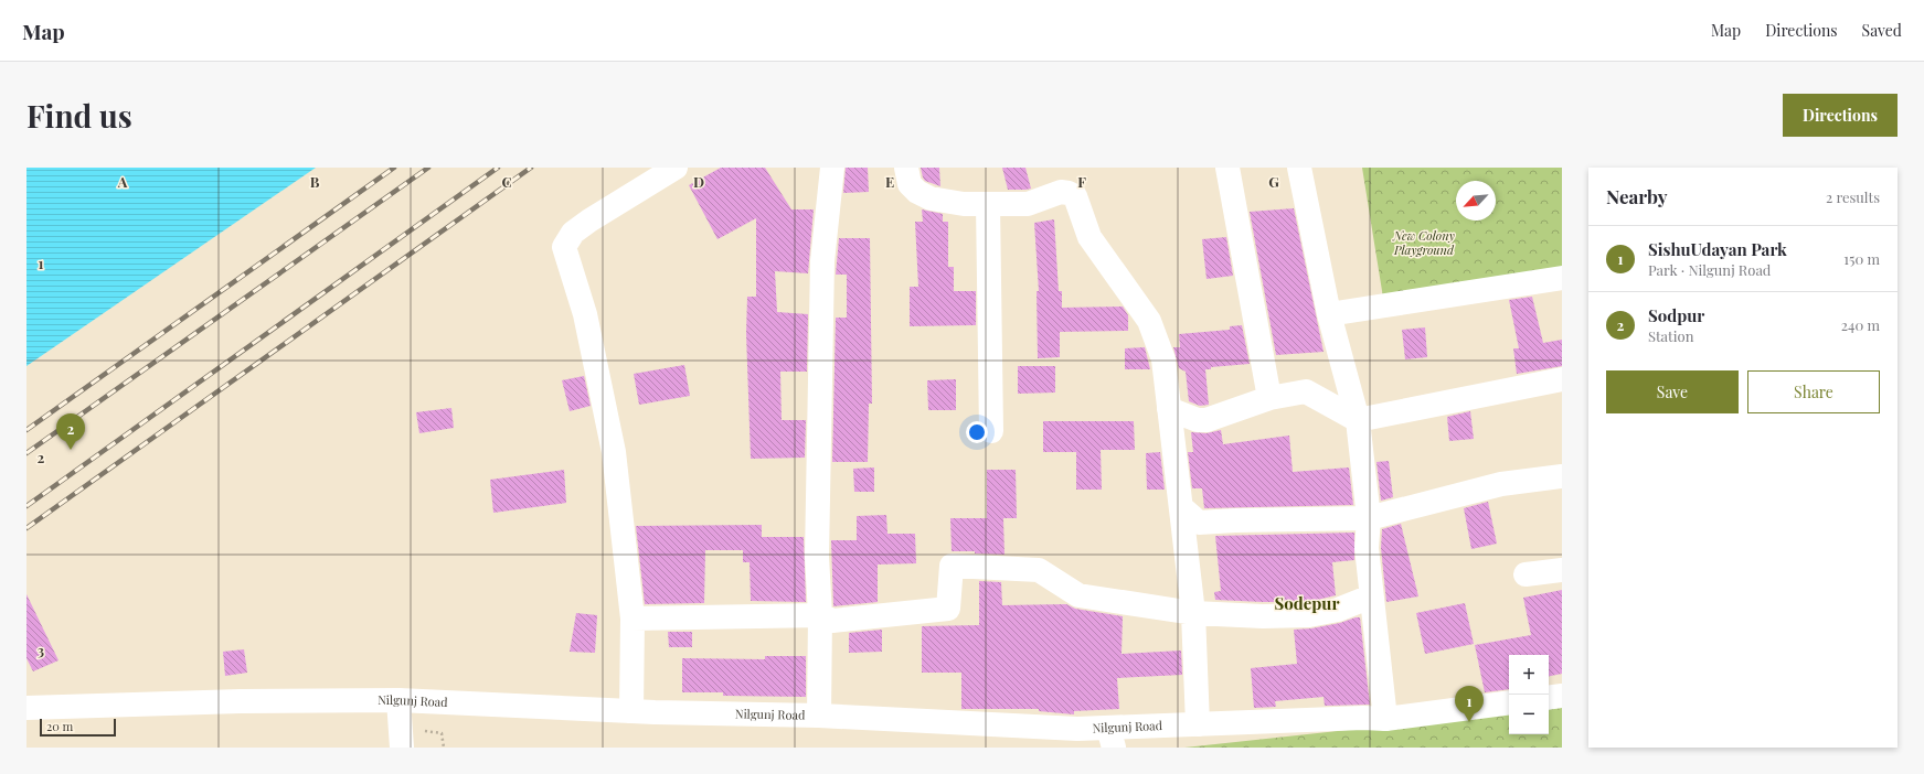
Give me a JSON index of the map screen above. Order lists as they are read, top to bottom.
{
  "streets": {
    "street": ["Nilgunj Road"]
  },
  "districts": ["Sodepur"],
  "parks": ["New Colony Playground"],
  "scale_bar": "20 m",
  "north": "bottom left",
  "page": {
    "header": "Map",
    "nav": ["Map", "Directions", "Saved"],
    "buttons": [
      "Directions",
      ["Save", "Share"]
    ],
    "title": "Find us",
    "heading": ["Nearby", "2 results"],
    "list": [
      {
        "mark": "1",
        "name": "SishuUdayan Park",
        "note": "Park · Nilgunj Road",
        "value": "150 m"
      },
      {
        "mark": "2",
        "name": "Sodpur",
        "note": "Station",
        "value": "240 m"
      }
    ],
    "pins": ["2", "1"],
    "map_buttons": ["+", "−"],
    "scale": "20 m"
  },
  "grid": {
    "columns": [
      "A",
      "B",
      "C",
      "D",
      "E",
      "F",
      "G"
    ],
    "rows": ["1", "2", "3"]
  }
}
